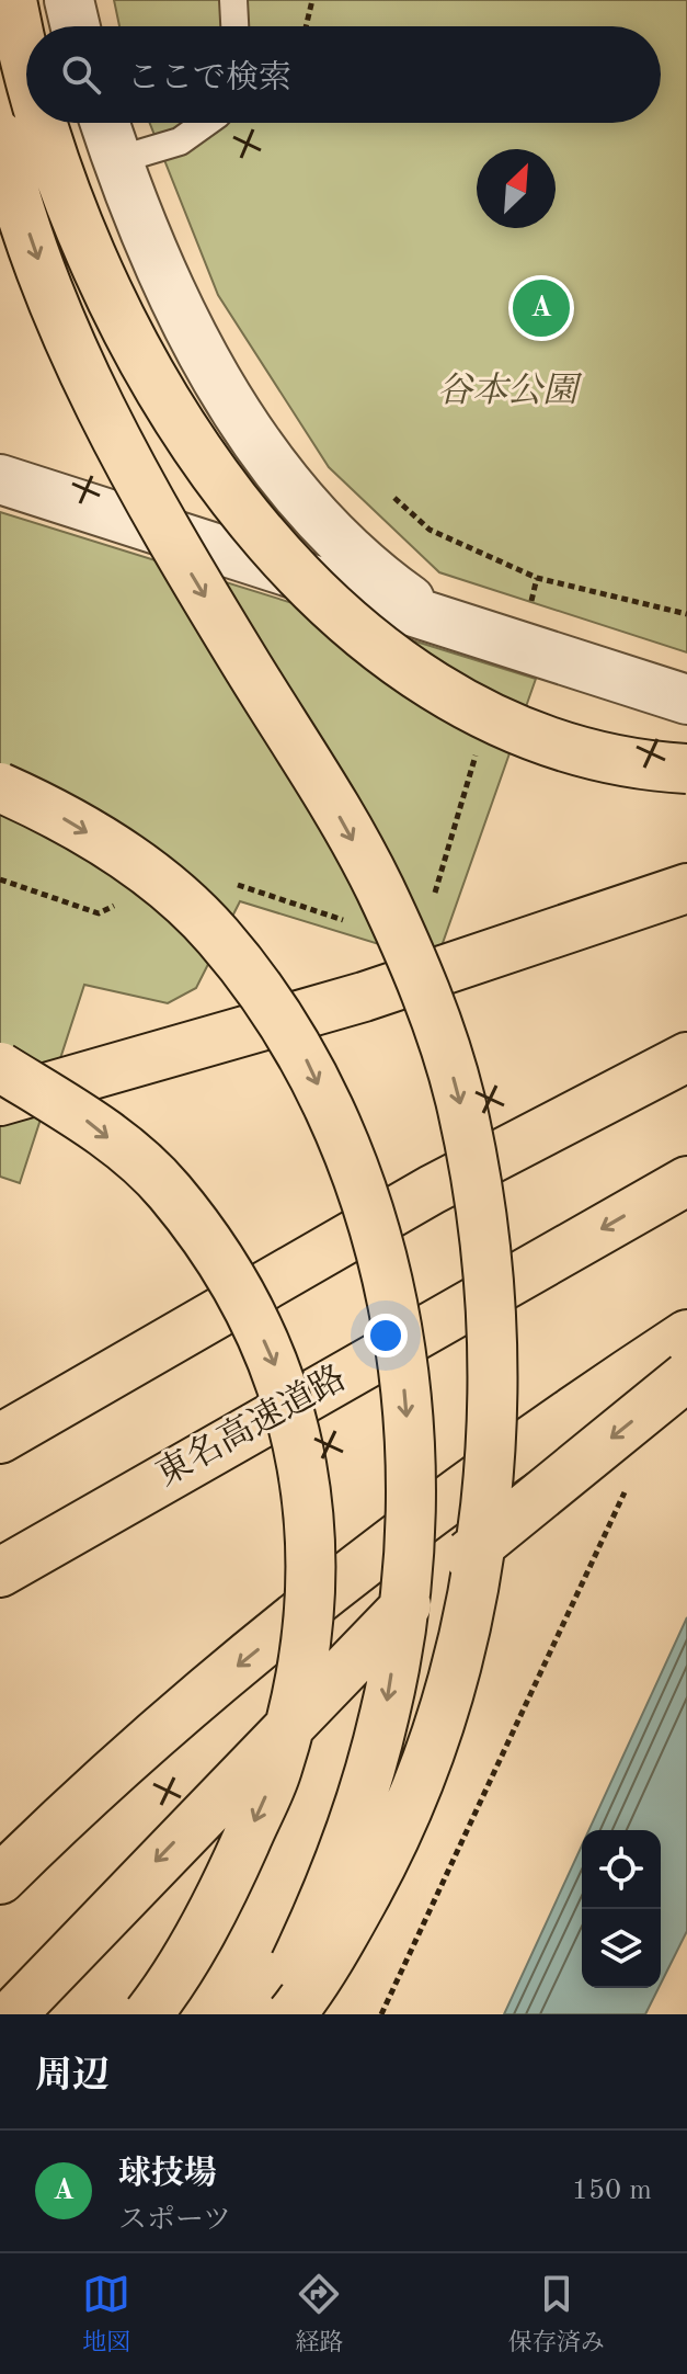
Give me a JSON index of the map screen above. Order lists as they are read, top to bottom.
{
  "streets": {
    "highway": ["東名高速道路"]
  },
  "parks": ["谷本公園"],
  "north": "top right",
  "page": {
    "search": "ここで検索",
    "pins": "A",
    "heading": "周辺",
    "list": [
      {
        "mark": "A",
        "name": "球技場",
        "note": "スポーツ",
        "value": "150 m"
      }
    ],
    "nav": ["地図", "経路", "保存済み"]
  }
}
